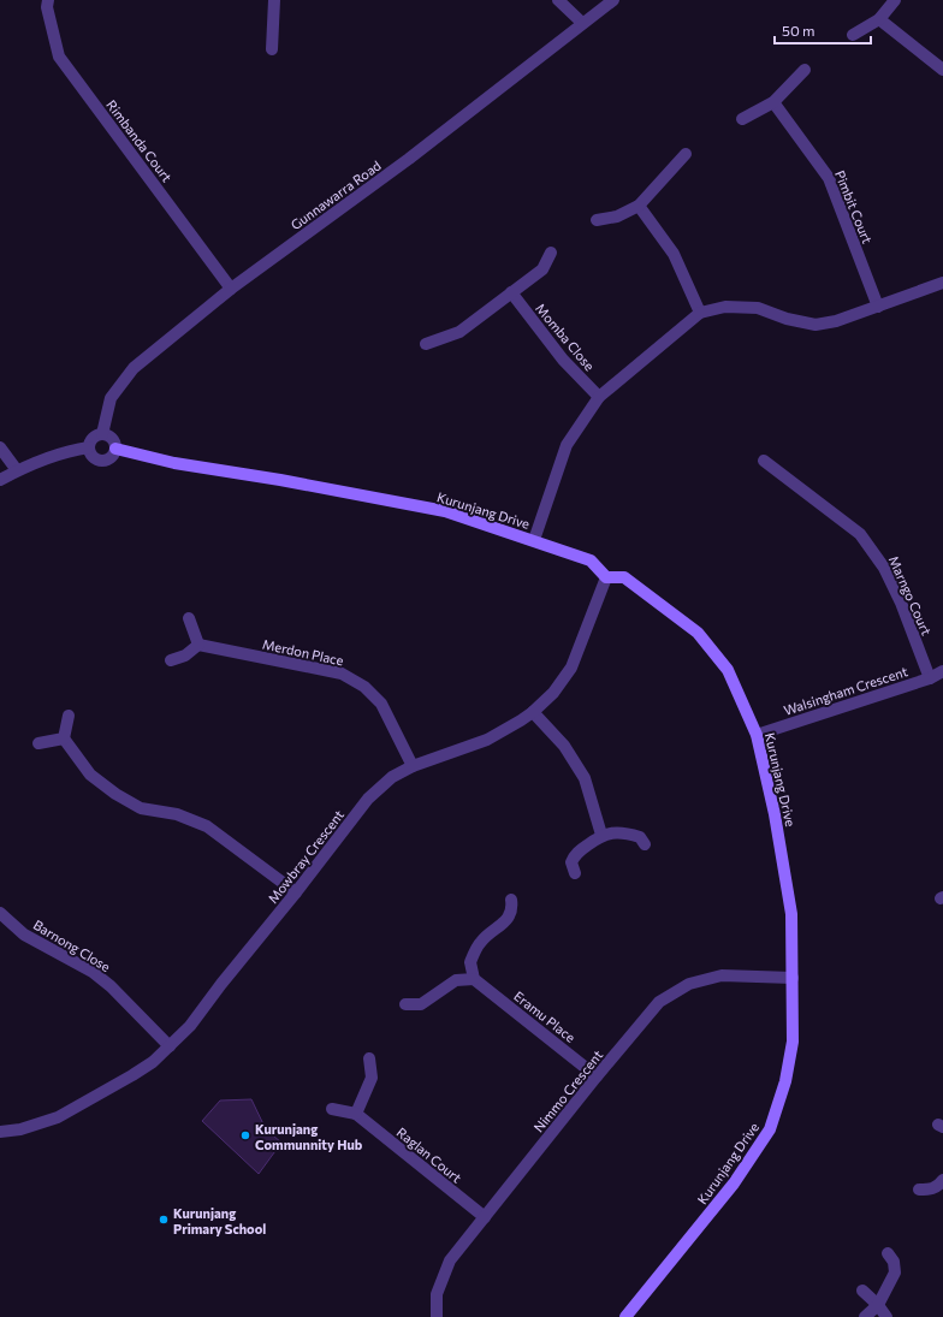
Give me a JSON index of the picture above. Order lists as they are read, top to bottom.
{
  "streets": {
    "street": [
      "Rimbanda Court",
      "Gunnawarra Road",
      "Pimbit Court",
      "Momba Close",
      "Kurunjang Drive",
      "Marngo Court",
      "Merdon Place",
      "Walsingham Crescent",
      "Mowbray Crescent",
      "Barnong Close",
      "Eramu Place",
      "Nimmo Crescent",
      "Raglan Court"
    ]
  },
  "crossings": [
    ["Rimbanda Court", "Gunnawarra Road"],
    ["Gunnawarra Road", "Kurunjang Drive"],
    ["Kurunjang Drive", "Walsingham Crescent"],
    ["Kurunjang Drive", "Mowbray Crescent"],
    ["Kurunjang Drive", "Nimmo Crescent"],
    ["Marngo Court", "Walsingham Crescent"],
    ["Merdon Place", "Mowbray Crescent"],
    ["Mowbray Crescent", "Barnong Close"],
    ["Eramu Place", "Nimmo Crescent"],
    ["Nimmo Crescent", "Raglan Court"]
  ],
  "places": ["Kurunjang Communnity Hub", "Kurunjang Primary School"],
  "scale_bar": "50 m"
}
